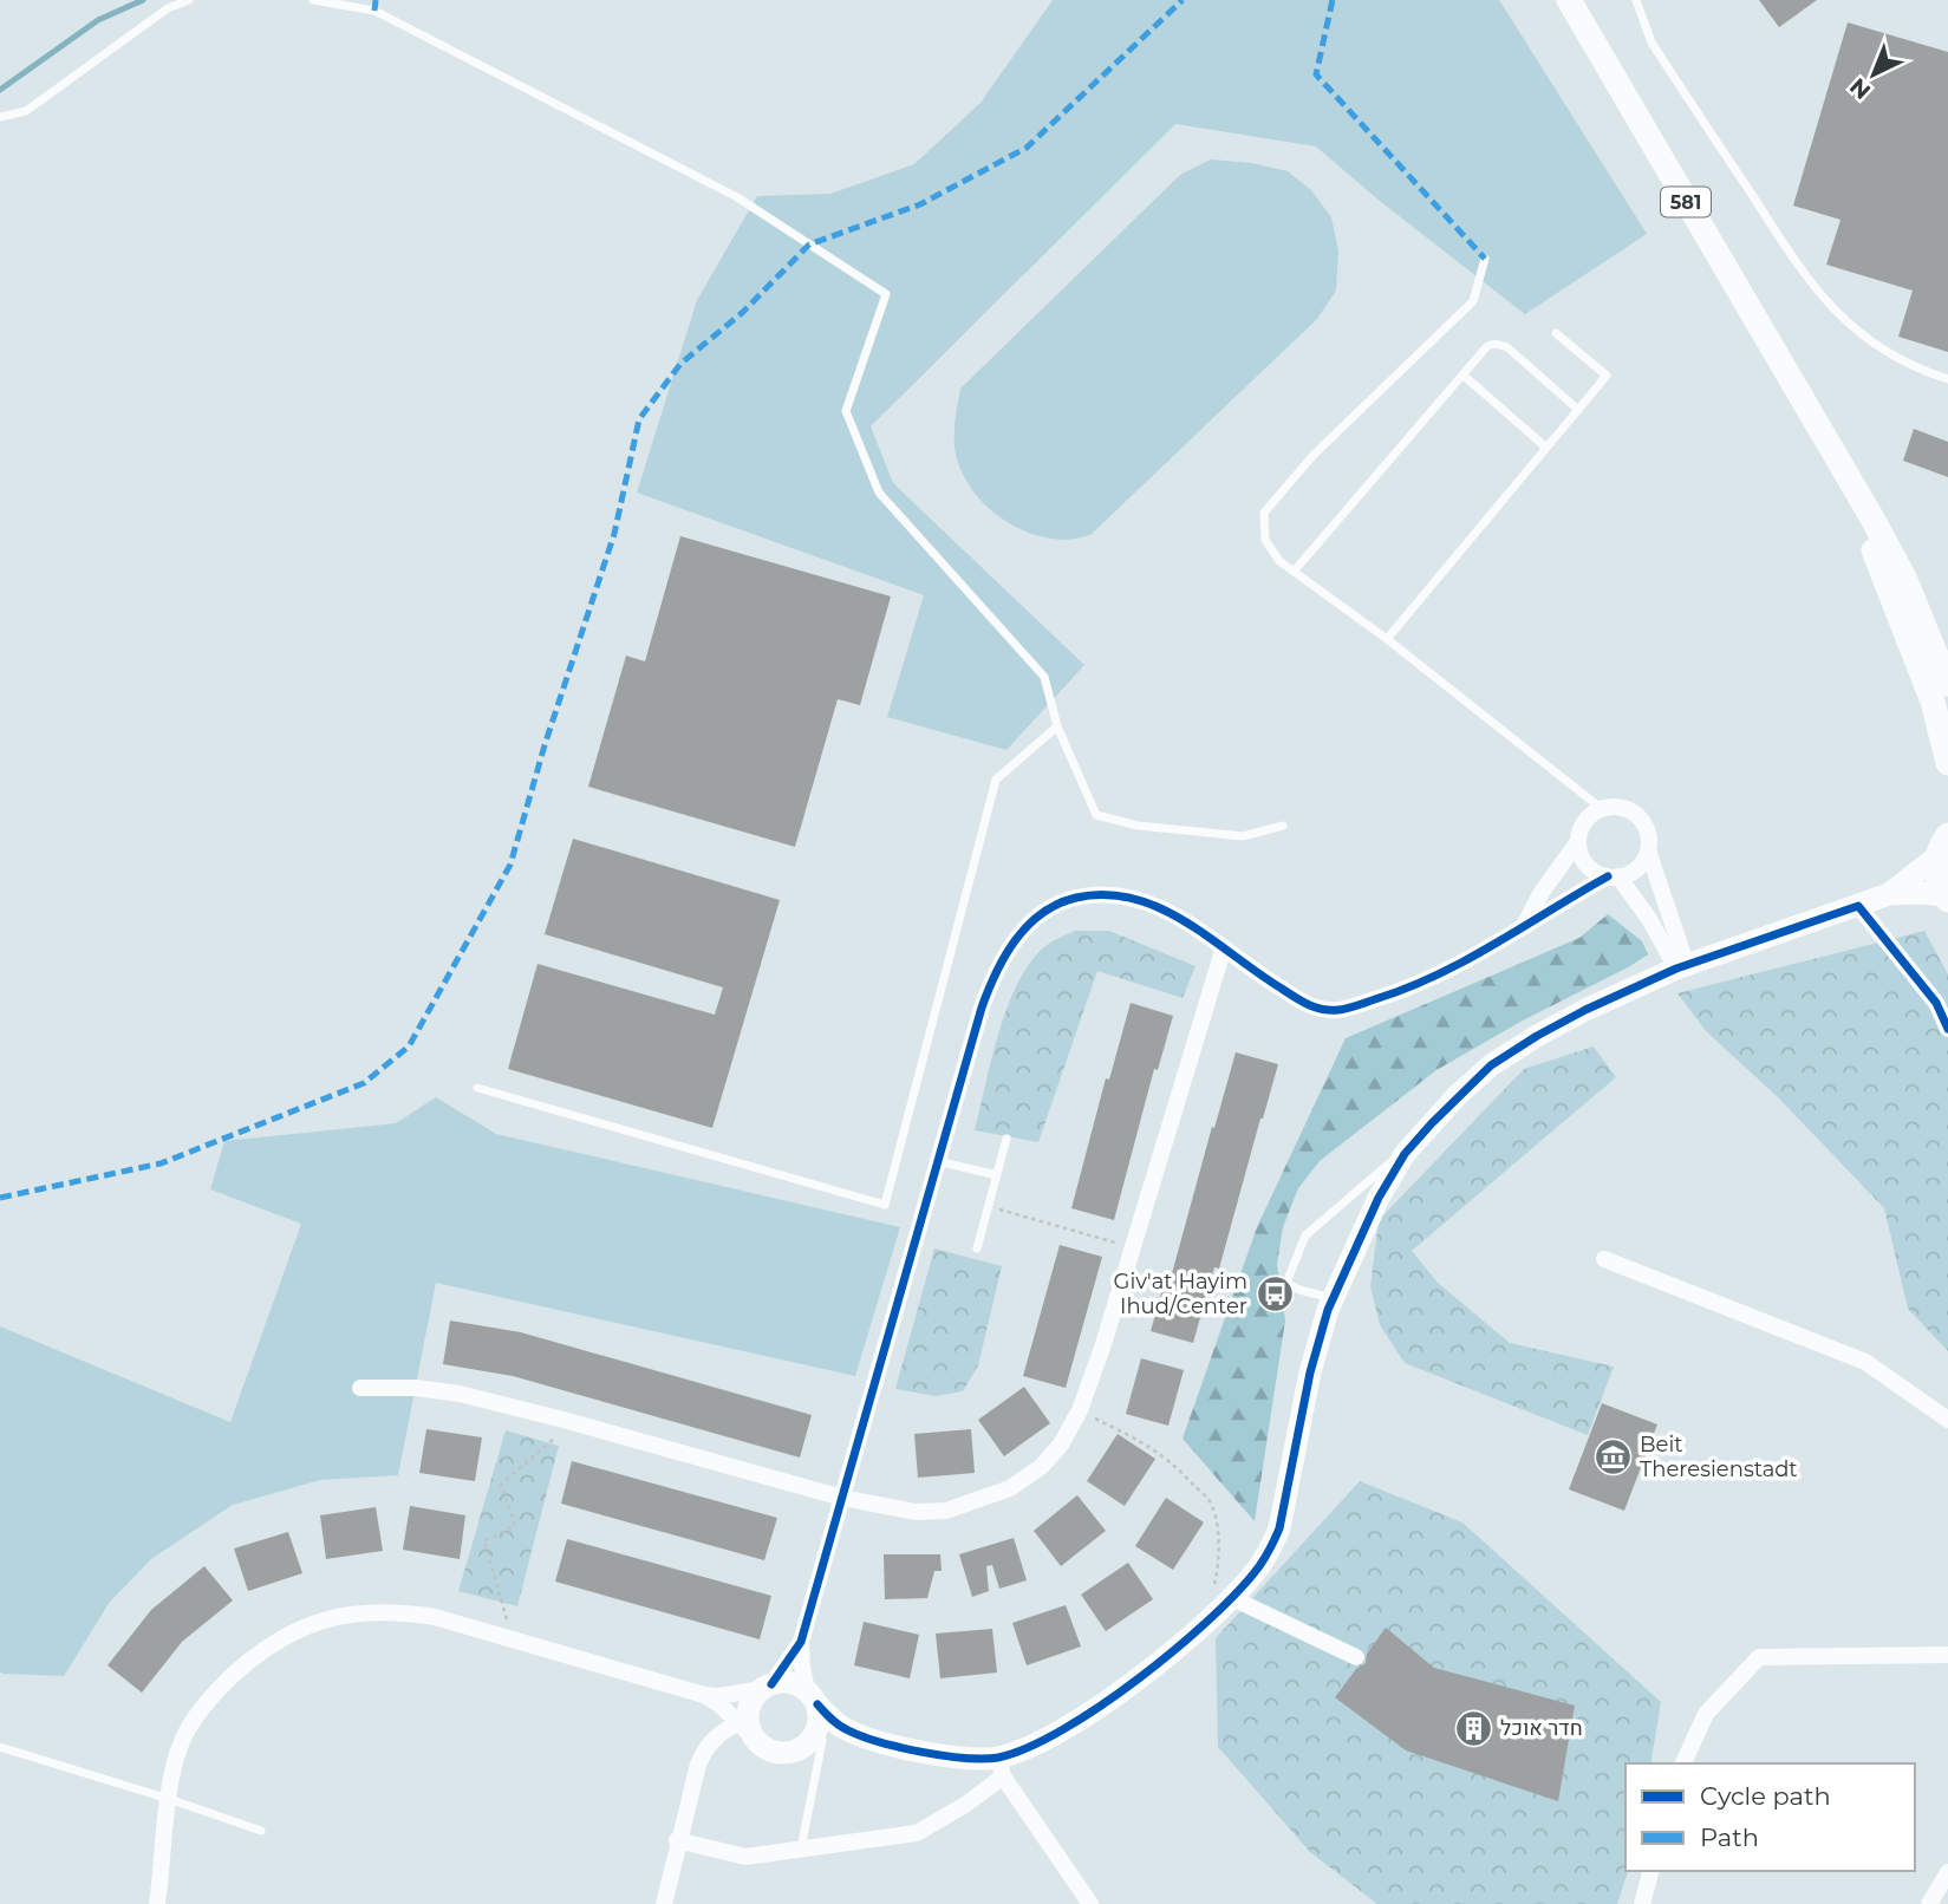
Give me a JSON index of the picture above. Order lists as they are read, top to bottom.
{
  "streets": {
    "main road": ["581"]
  },
  "places": {
    "bus stop": ["Giv'at Hayim Ihud/Center"],
    "museum": ["Beit Theresienstadt"],
    "building": ["חדר אוכל"]
  },
  "legend": ["Cycle path", "Path"],
  "north": "bottom left"
}
